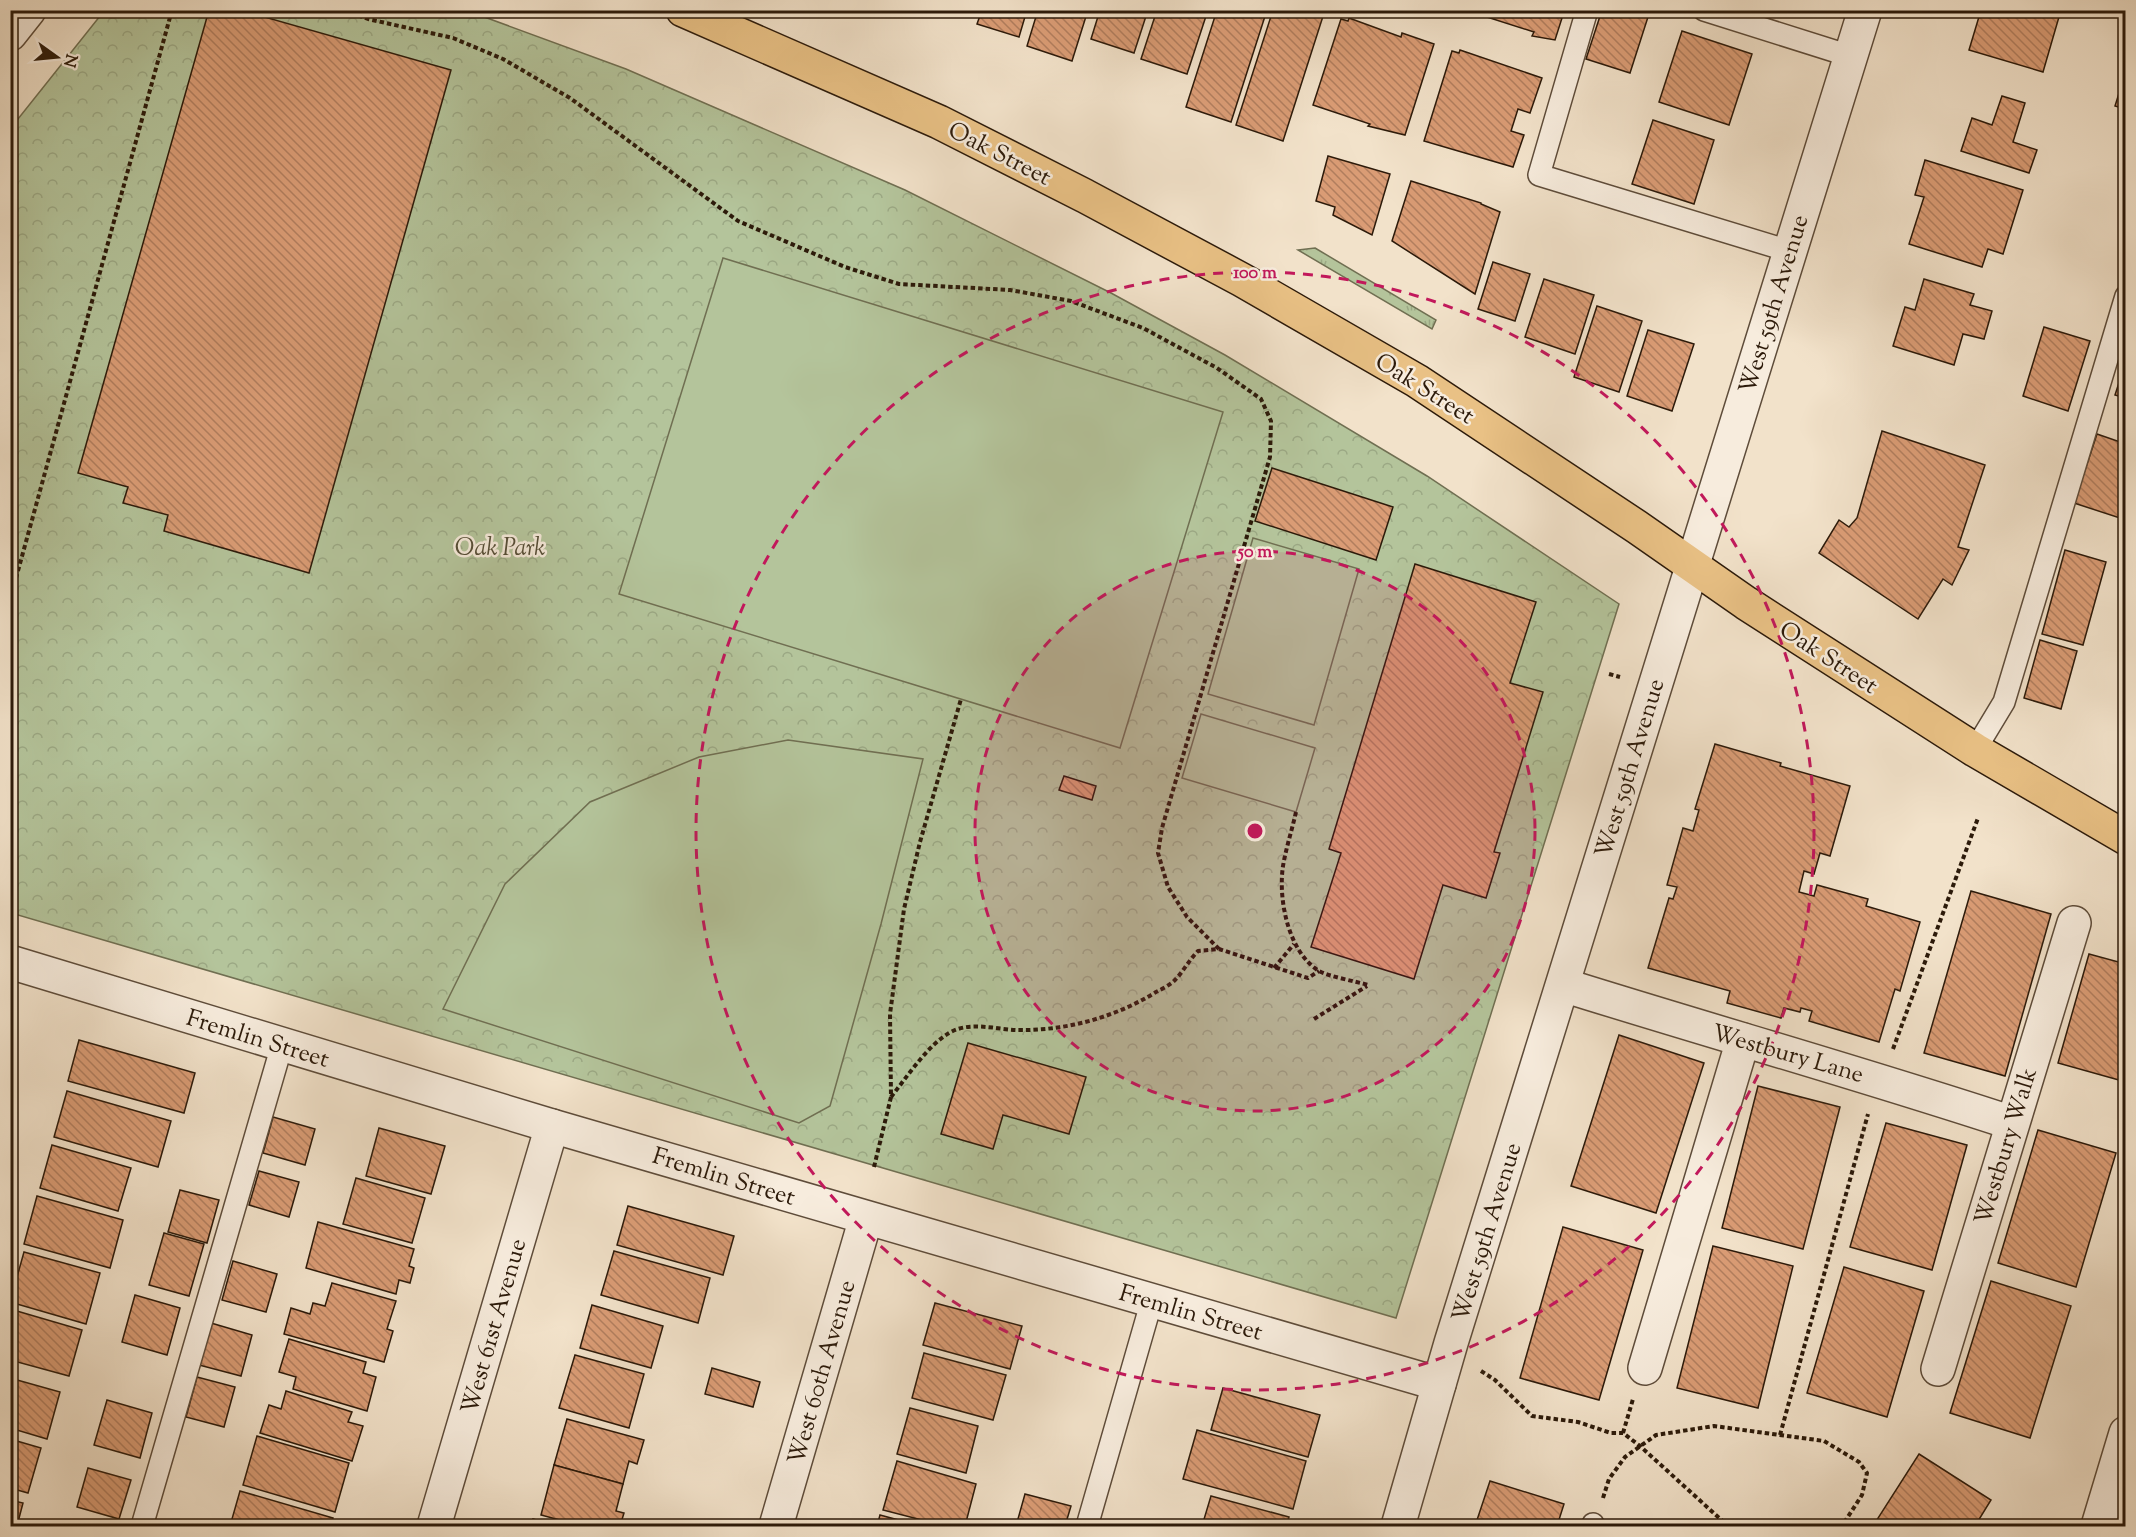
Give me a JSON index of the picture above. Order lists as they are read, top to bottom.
{
  "streets": {
    "main road": ["Oak Street"],
    "street": [
      "West 59th Avenue",
      "Fremlin Street",
      "Westbury Lane",
      "Westbury Walk",
      "West 61st Avenue",
      "West 60th Avenue"
    ]
  },
  "crossings": [
    ["Oak Street", "West 59th Avenue"],
    ["West 59th Avenue", "Fremlin Street"],
    ["West 59th Avenue", "Westbury Lane"],
    ["Fremlin Street", "West 61st Avenue"],
    ["Fremlin Street", "West 60th Avenue"],
    ["Westbury Lane", "Westbury Walk"]
  ],
  "parks": ["Oak Park"],
  "north": "right",
  "rings": ["100 m", "50 m"]
}
